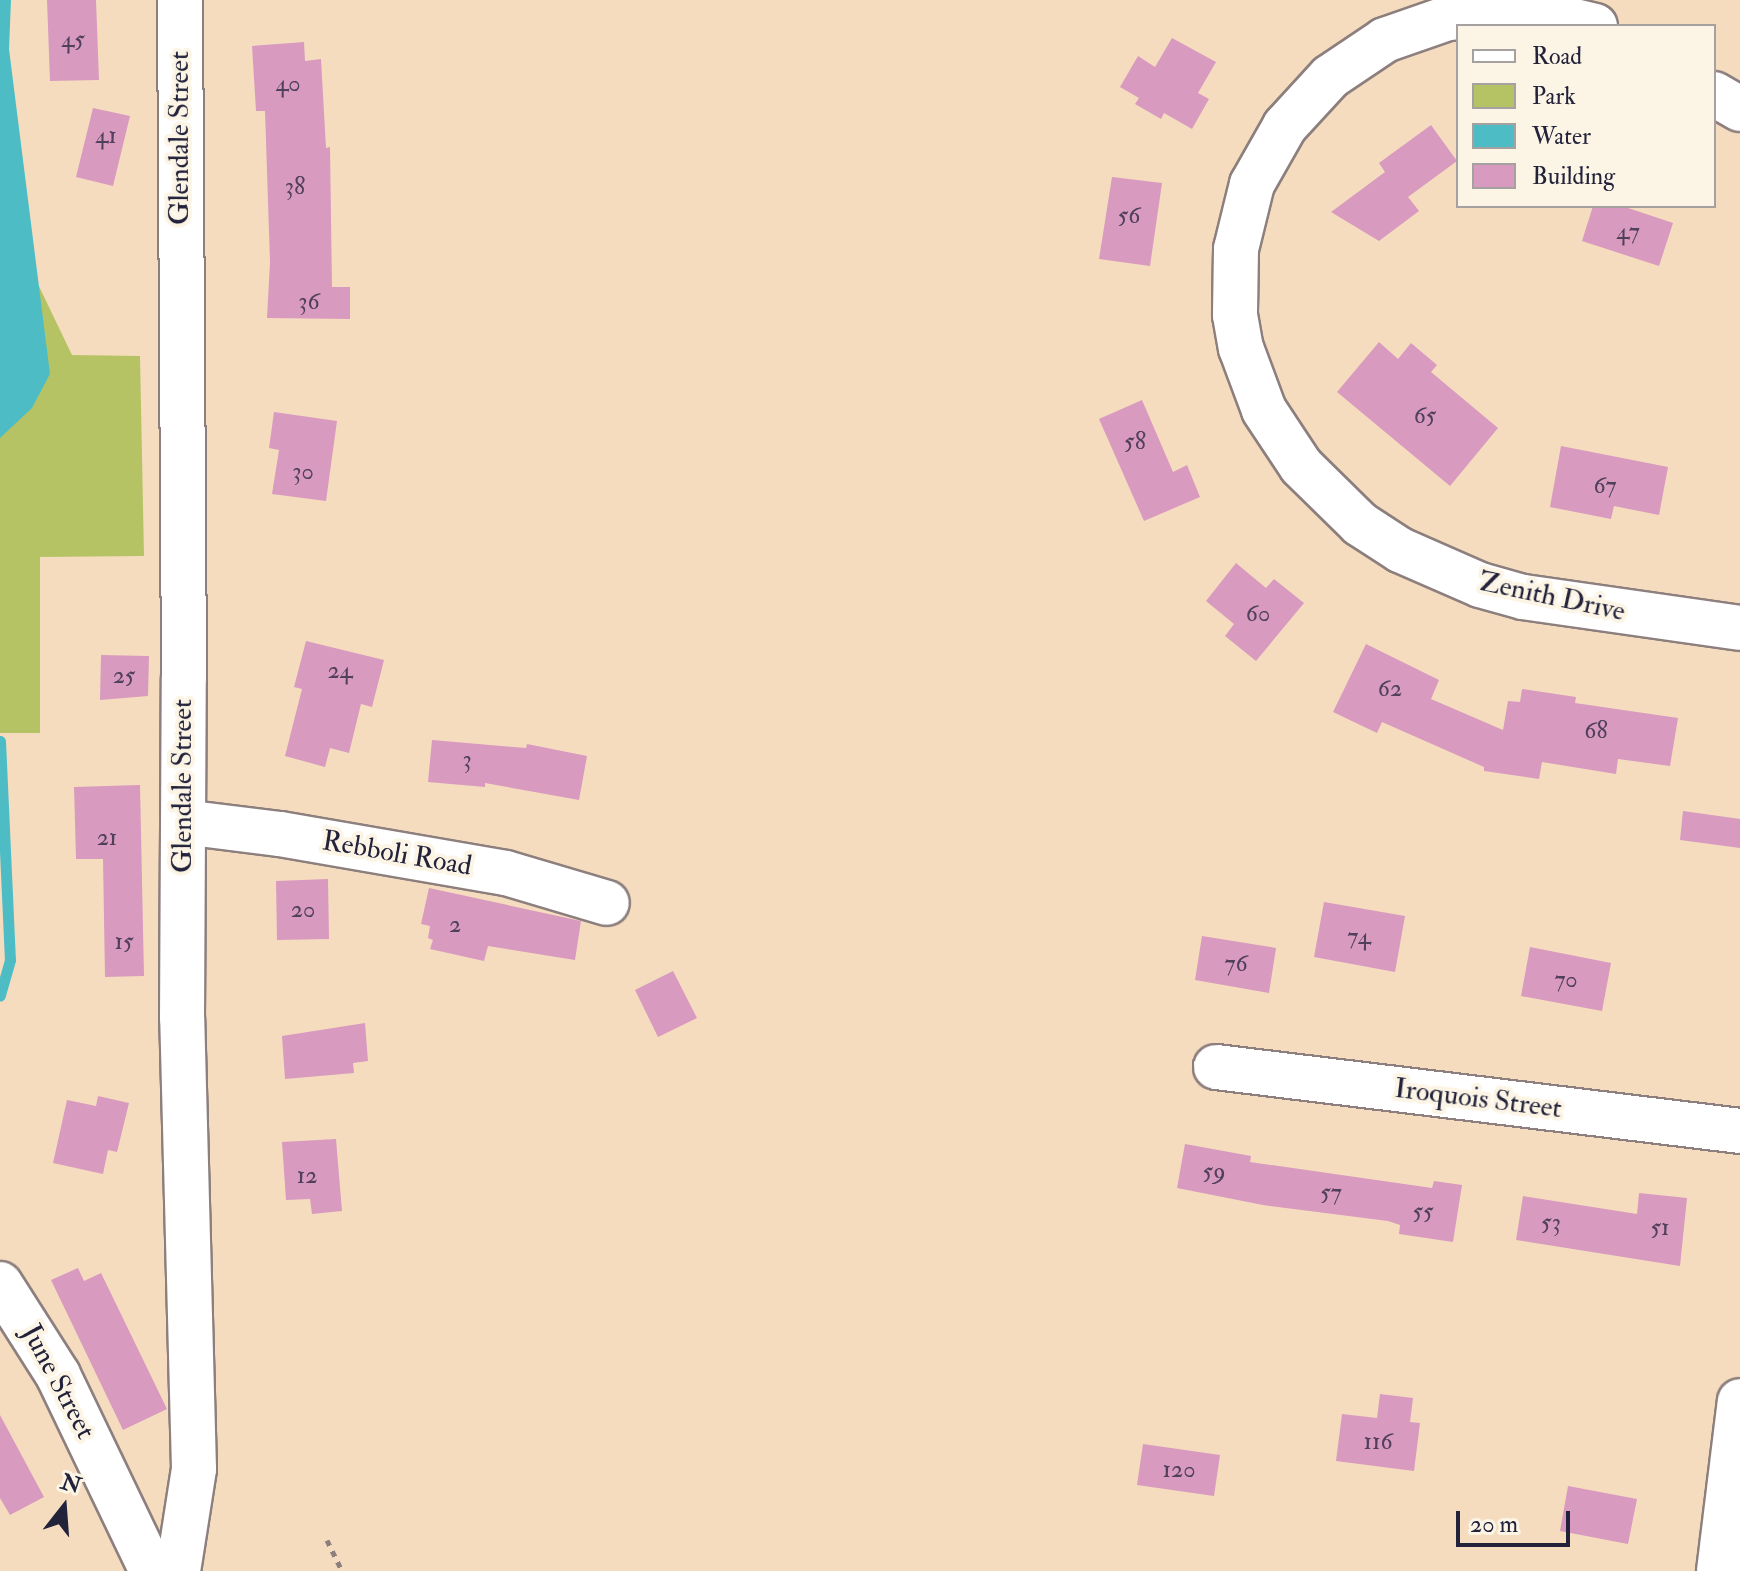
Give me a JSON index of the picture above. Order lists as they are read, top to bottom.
{
  "streets": {
    "street": [
      "Glendale Street",
      "Zenith Drive",
      "Rebboli Road",
      "Iroquois Street",
      "June Street"
    ]
  },
  "crossings": [
    ["Glendale Street", "Rebboli Road"]
  ],
  "house_numbers": [
    "45",
    "40",
    "41",
    "38",
    "56",
    "47",
    "36",
    "65",
    "58",
    "30",
    "67",
    "60",
    "24",
    "25",
    "62",
    "68",
    "3",
    "21",
    "20",
    "2",
    "74",
    "15",
    "76",
    "70",
    "59",
    "12",
    "57",
    "55",
    "53",
    "51",
    "116",
    "120"
  ],
  "legend": [
    "Road",
    "Park",
    "Water",
    "Building"
  ],
  "scale_bar": "20 m",
  "north": "top"
}
